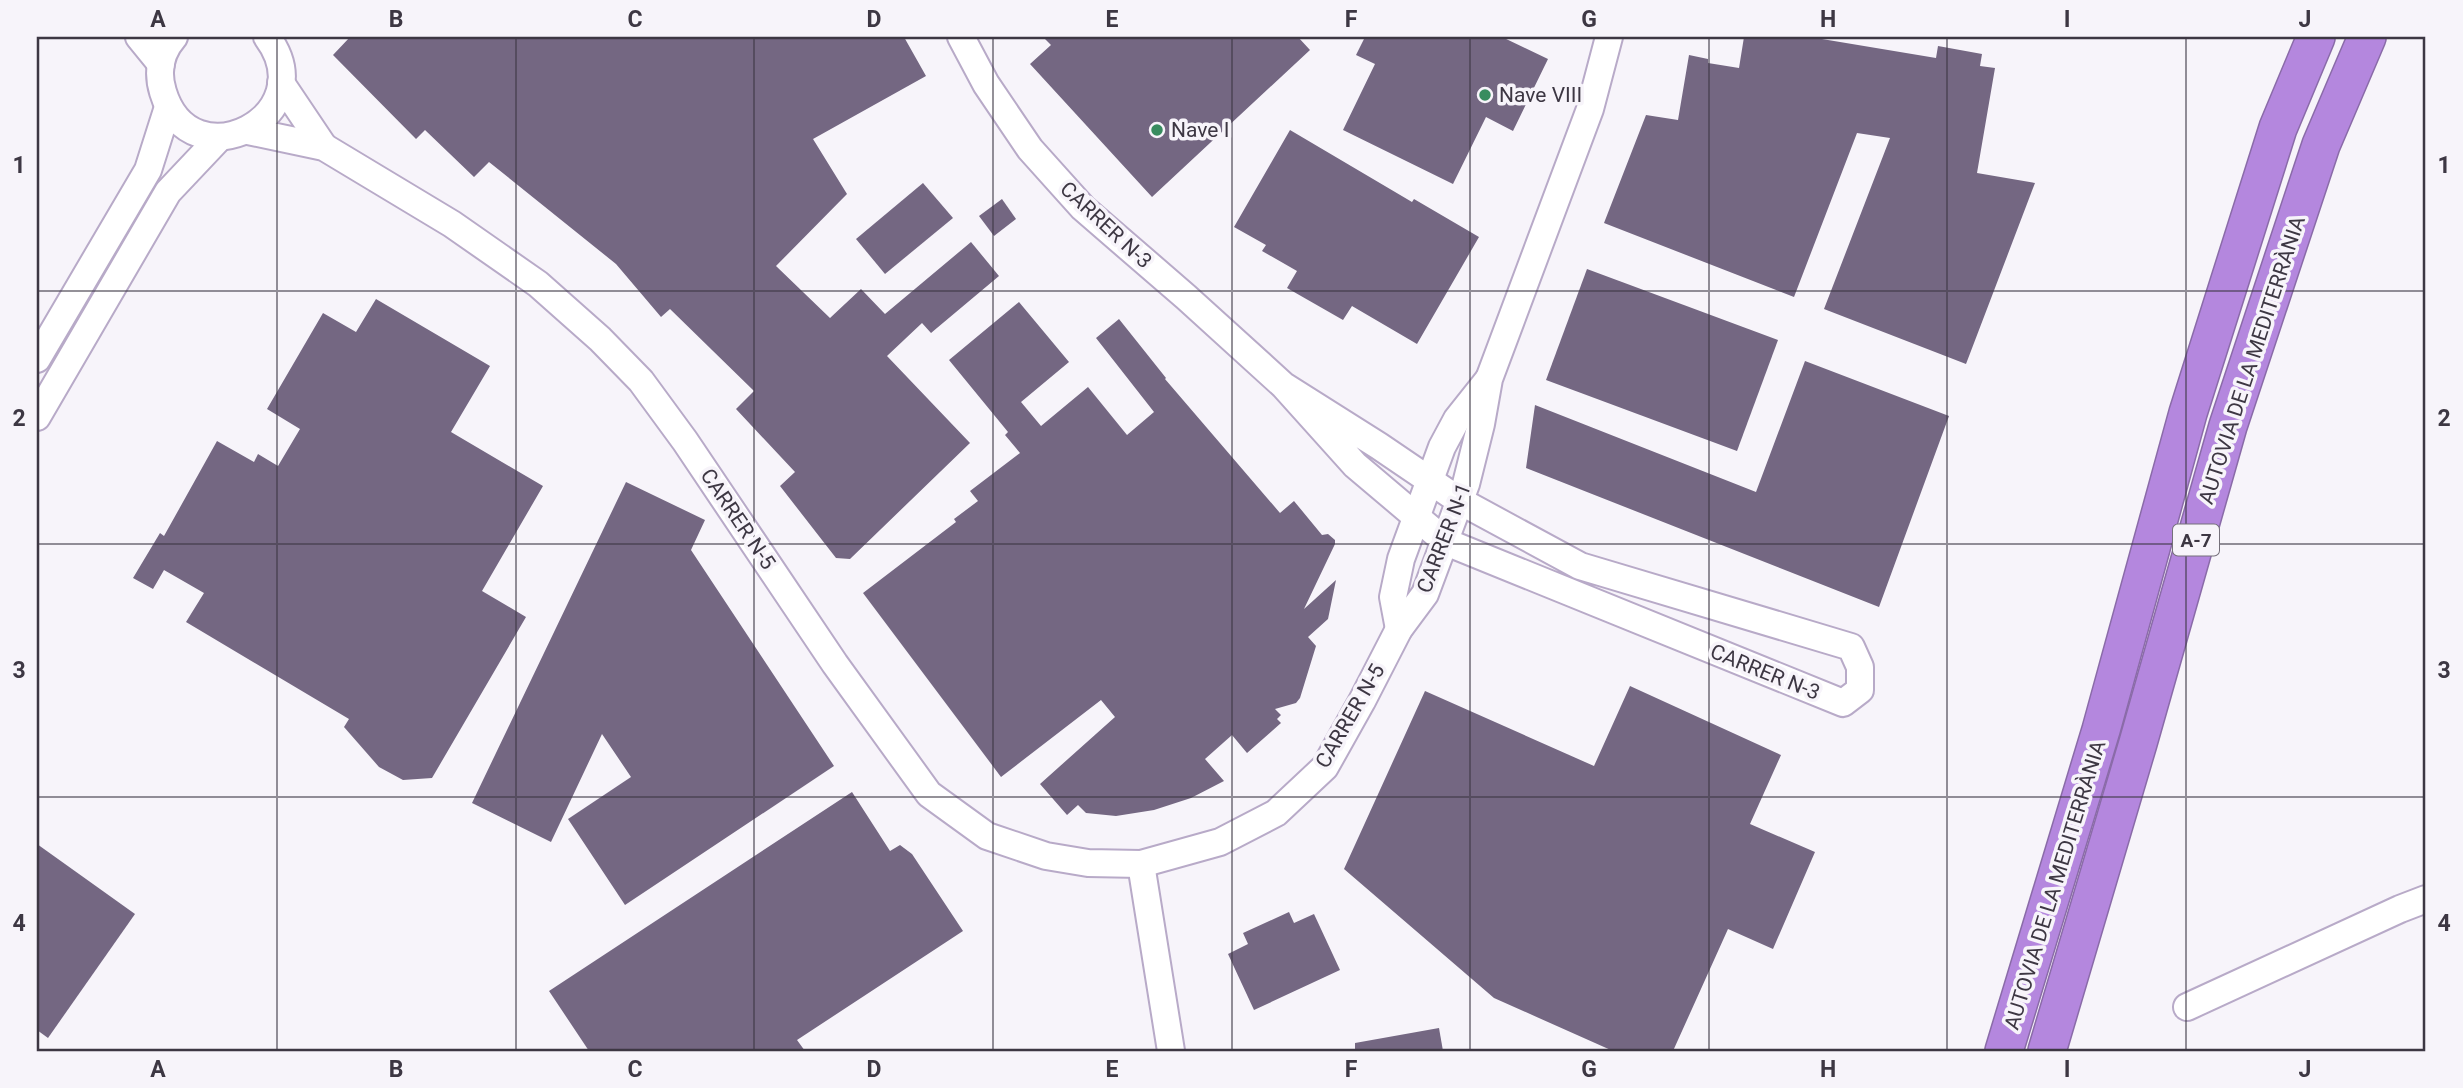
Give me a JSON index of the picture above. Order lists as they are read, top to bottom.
{
  "streets": {
    "highway": ["AUTOVIA DE LA MEDITERRÀNIA", "A-7"],
    "street": ["CARRER N-3", "CARRER N-5", "CARRER N-1"]
  },
  "crossings": [
    ["CARRER N-3", "CARRER N-1"],
    ["CARRER N-5", "CARRER N-1"]
  ],
  "places": ["Nave VIII", "Nave I"],
  "grid": {
    "columns": [
      "A",
      "B",
      "C",
      "D",
      "E",
      "F",
      "G",
      "H",
      "I",
      "J"
    ],
    "rows": [
      "1",
      "2",
      "3",
      "4"
    ]
  }
}
